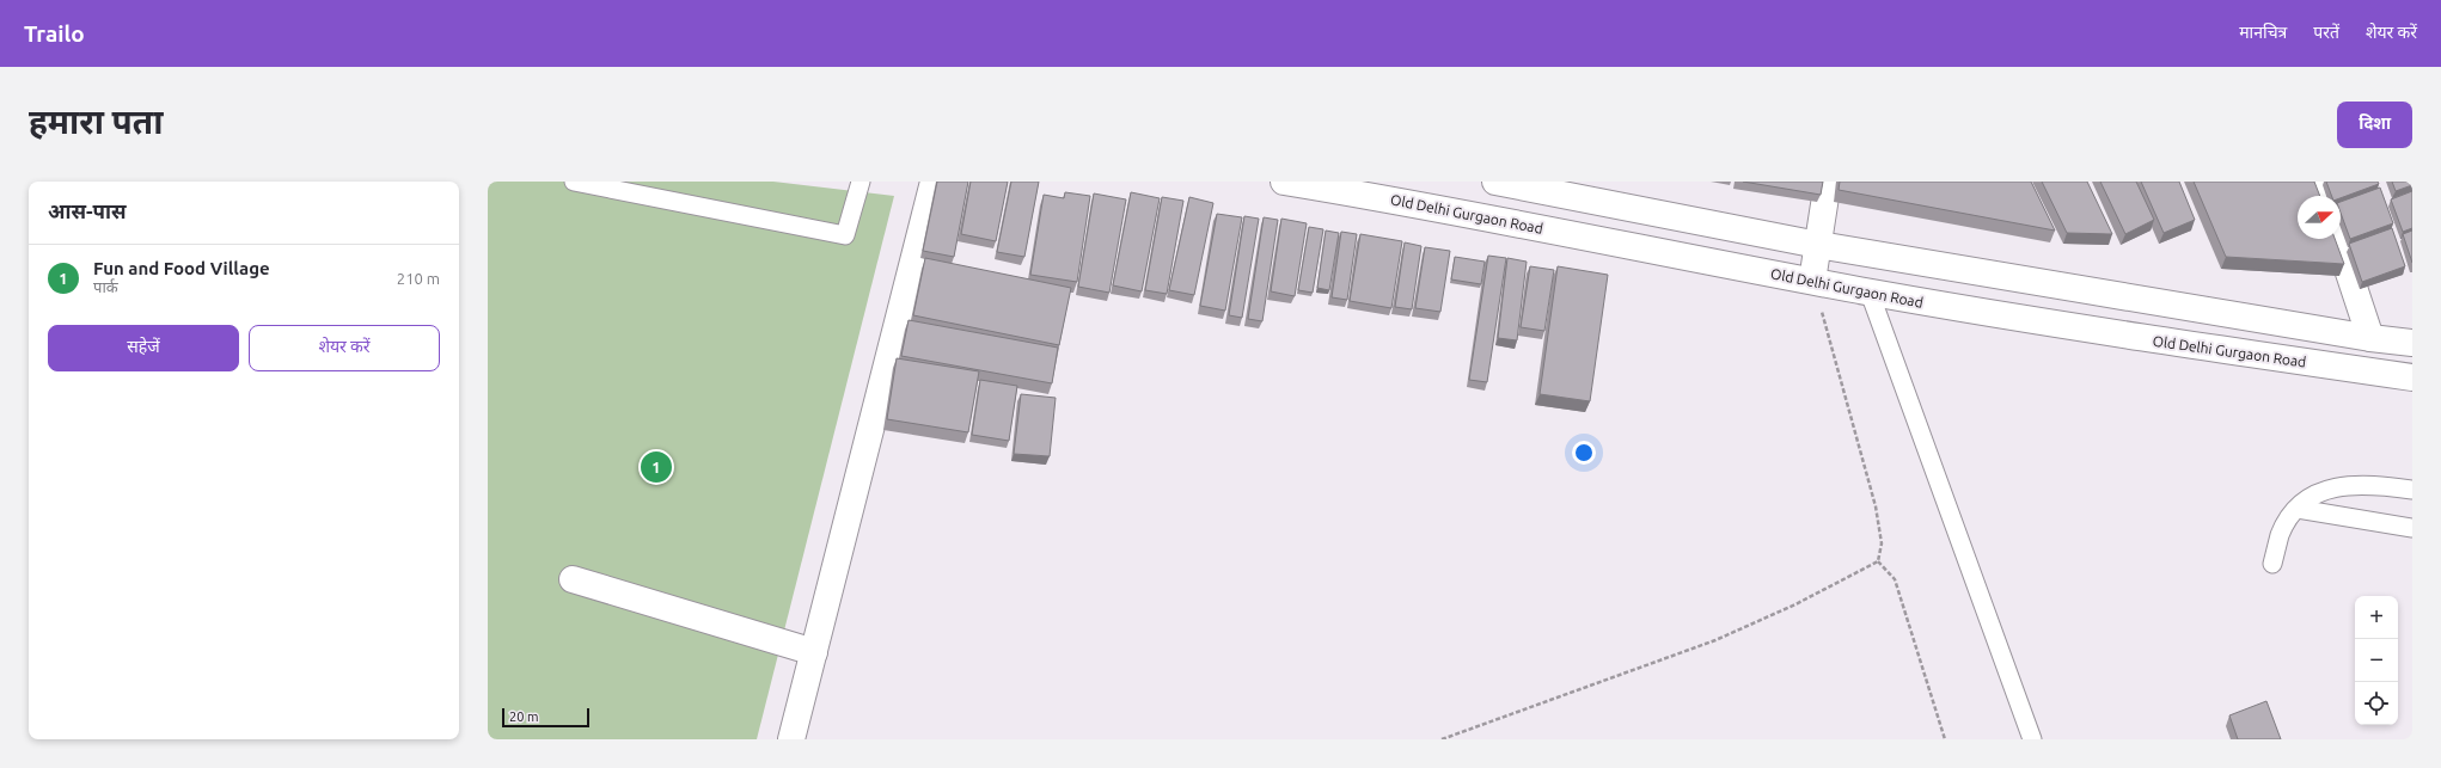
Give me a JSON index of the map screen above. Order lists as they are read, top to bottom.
{
  "streets": {
    "main road": ["Old Delhi Gurgaon Road"]
  },
  "scale_bar": "20 m",
  "north": "right",
  "page": {
    "header": "Trailo",
    "nav": ["मानचित्र", "परतें", "शेयर करें"],
    "buttons": [
      "दिशा",
      ["सहेजें", "शेयर करें"]
    ],
    "title": "हमारा पता",
    "heading": "आस-पास",
    "list": [
      {
        "mark": "1",
        "name": "Fun and Food Village",
        "note": "पार्क",
        "value": "210 m"
      }
    ],
    "pins": "1",
    "map_buttons": ["+", "−"],
    "scale": "20 m"
  }
}
